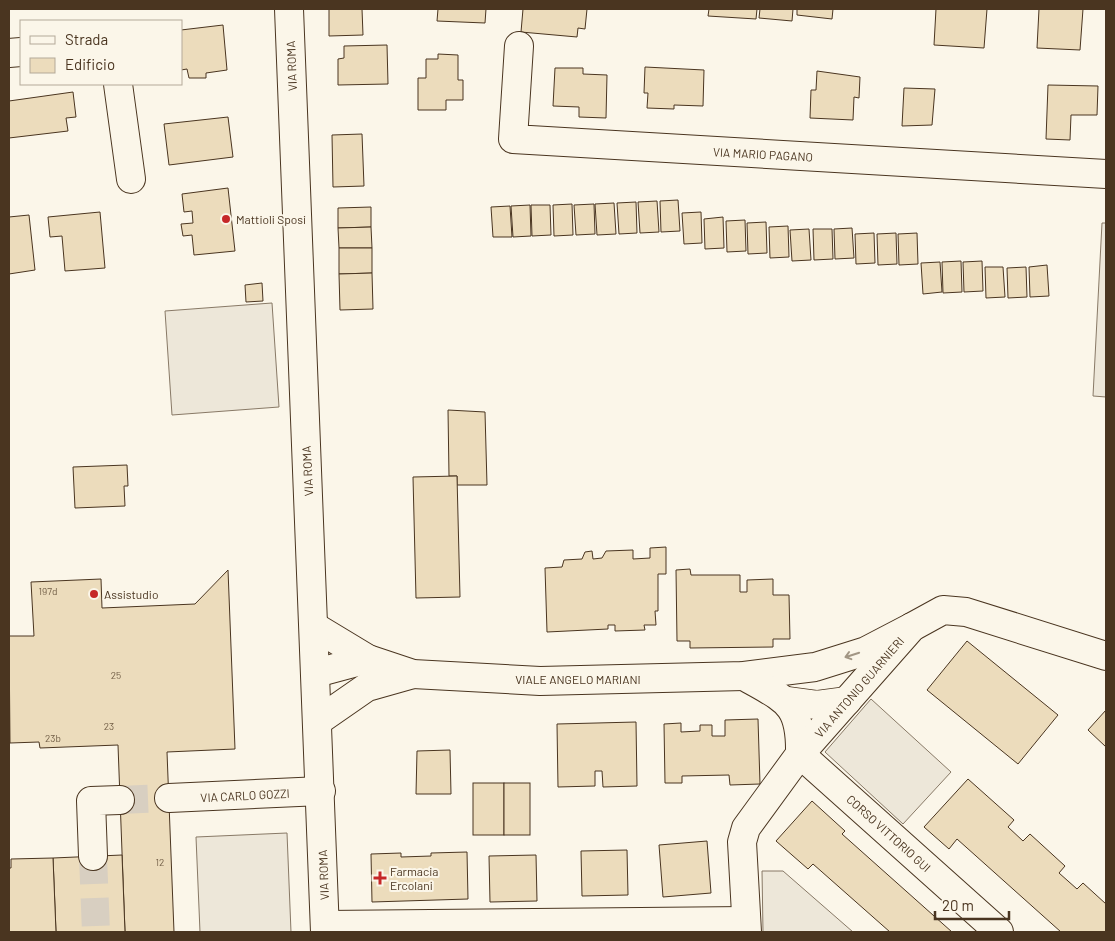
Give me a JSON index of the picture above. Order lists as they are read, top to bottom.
{
  "streets": {
    "street": [
      "VIA ROMA",
      "VIA MARIO PAGANO",
      "VIALE ANGELO MARIANI",
      "VIA ANTONIO GUARNIERI",
      "VIA CARLO GOZZI",
      "CORSO VITTORIO GUI"
    ]
  },
  "crossings": [
    ["VIA ROMA", "VIALE ANGELO MARIANI"],
    ["VIA ROMA", "VIA CARLO GOZZI"],
    ["VIALE ANGELO MARIANI", "VIA ANTONIO GUARNIERI"],
    ["VIA ANTONIO GUARNIERI", "CORSO VITTORIO GUI"]
  ],
  "places": {
    "other": ["Mattioli Sposi", "Assistudio"],
    "health": ["Farmacia Ercolani"]
  },
  "house_numbers": [
    "197d",
    "25",
    "23",
    "23b",
    "12"
  ],
  "legend": ["Strada", "Edificio"],
  "scale_bar": "20 m"
}
